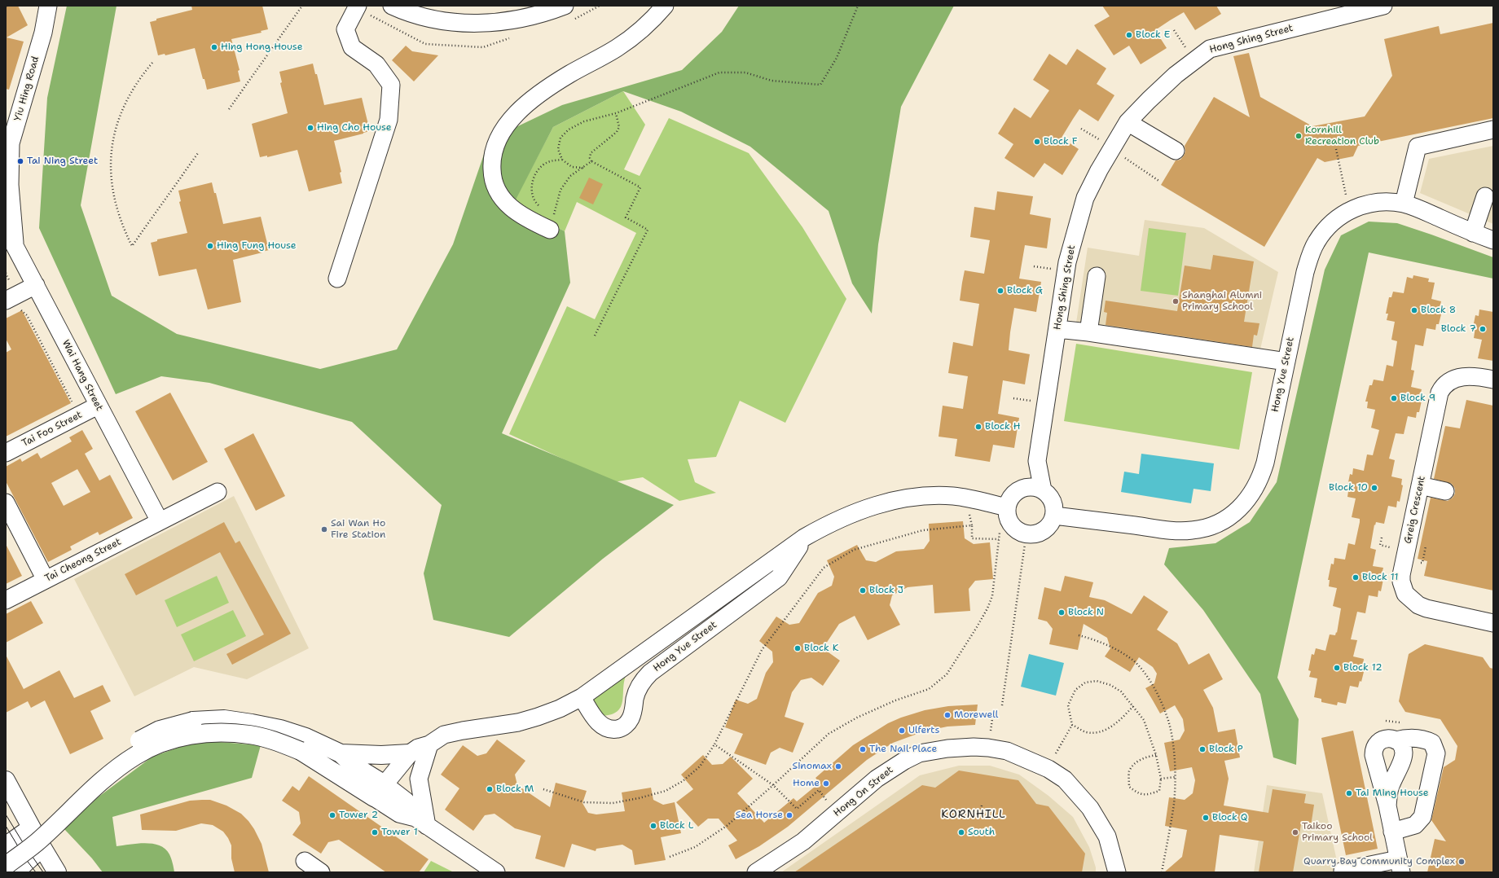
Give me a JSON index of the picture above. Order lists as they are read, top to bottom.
{
  "streets": {
    "street": [
      "Hong Shing Street",
      "Yiu Hing Road",
      "Hong Yue Street",
      "Wai Hang Street",
      "Tai Foo Street",
      "Greig Crescent",
      "Tai Cheong Street",
      "Hong On Street"
    ]
  },
  "crossings": [
    ["Yiu Hing Road", "Wai Hang Street"],
    ["Wai Hang Street", "Tai Foo Street"],
    ["Wai Hang Street", "Tai Cheong Street"]
  ],
  "districts": ["KORNHILL"],
  "places": [
    "Block E",
    "Hing Hong House",
    "Hing Cho House",
    "Kornhill Recreation Club",
    "Block F",
    "Tai Ning Street",
    "Hing Fung House",
    "Block G",
    "Shanghai Alumni Primary School",
    "Block 8",
    "Block 7",
    "Block 9",
    "Block H",
    "Block 10",
    "Sai Wan Ho Fire Station",
    "Block 11",
    "Block J",
    "Block N",
    "Block K",
    "Block 12",
    "Morewell",
    "Ulferts",
    "The Nail Place",
    "Block P",
    "Sinomax",
    "Home",
    "Block M",
    "Tai Ming House",
    "Tower 2",
    "Sea Horse",
    "Block Q",
    "Block L",
    "Tower 1",
    "South",
    "Taikoo Primary School",
    "Quarry Bay Community Complex"
  ]
}
